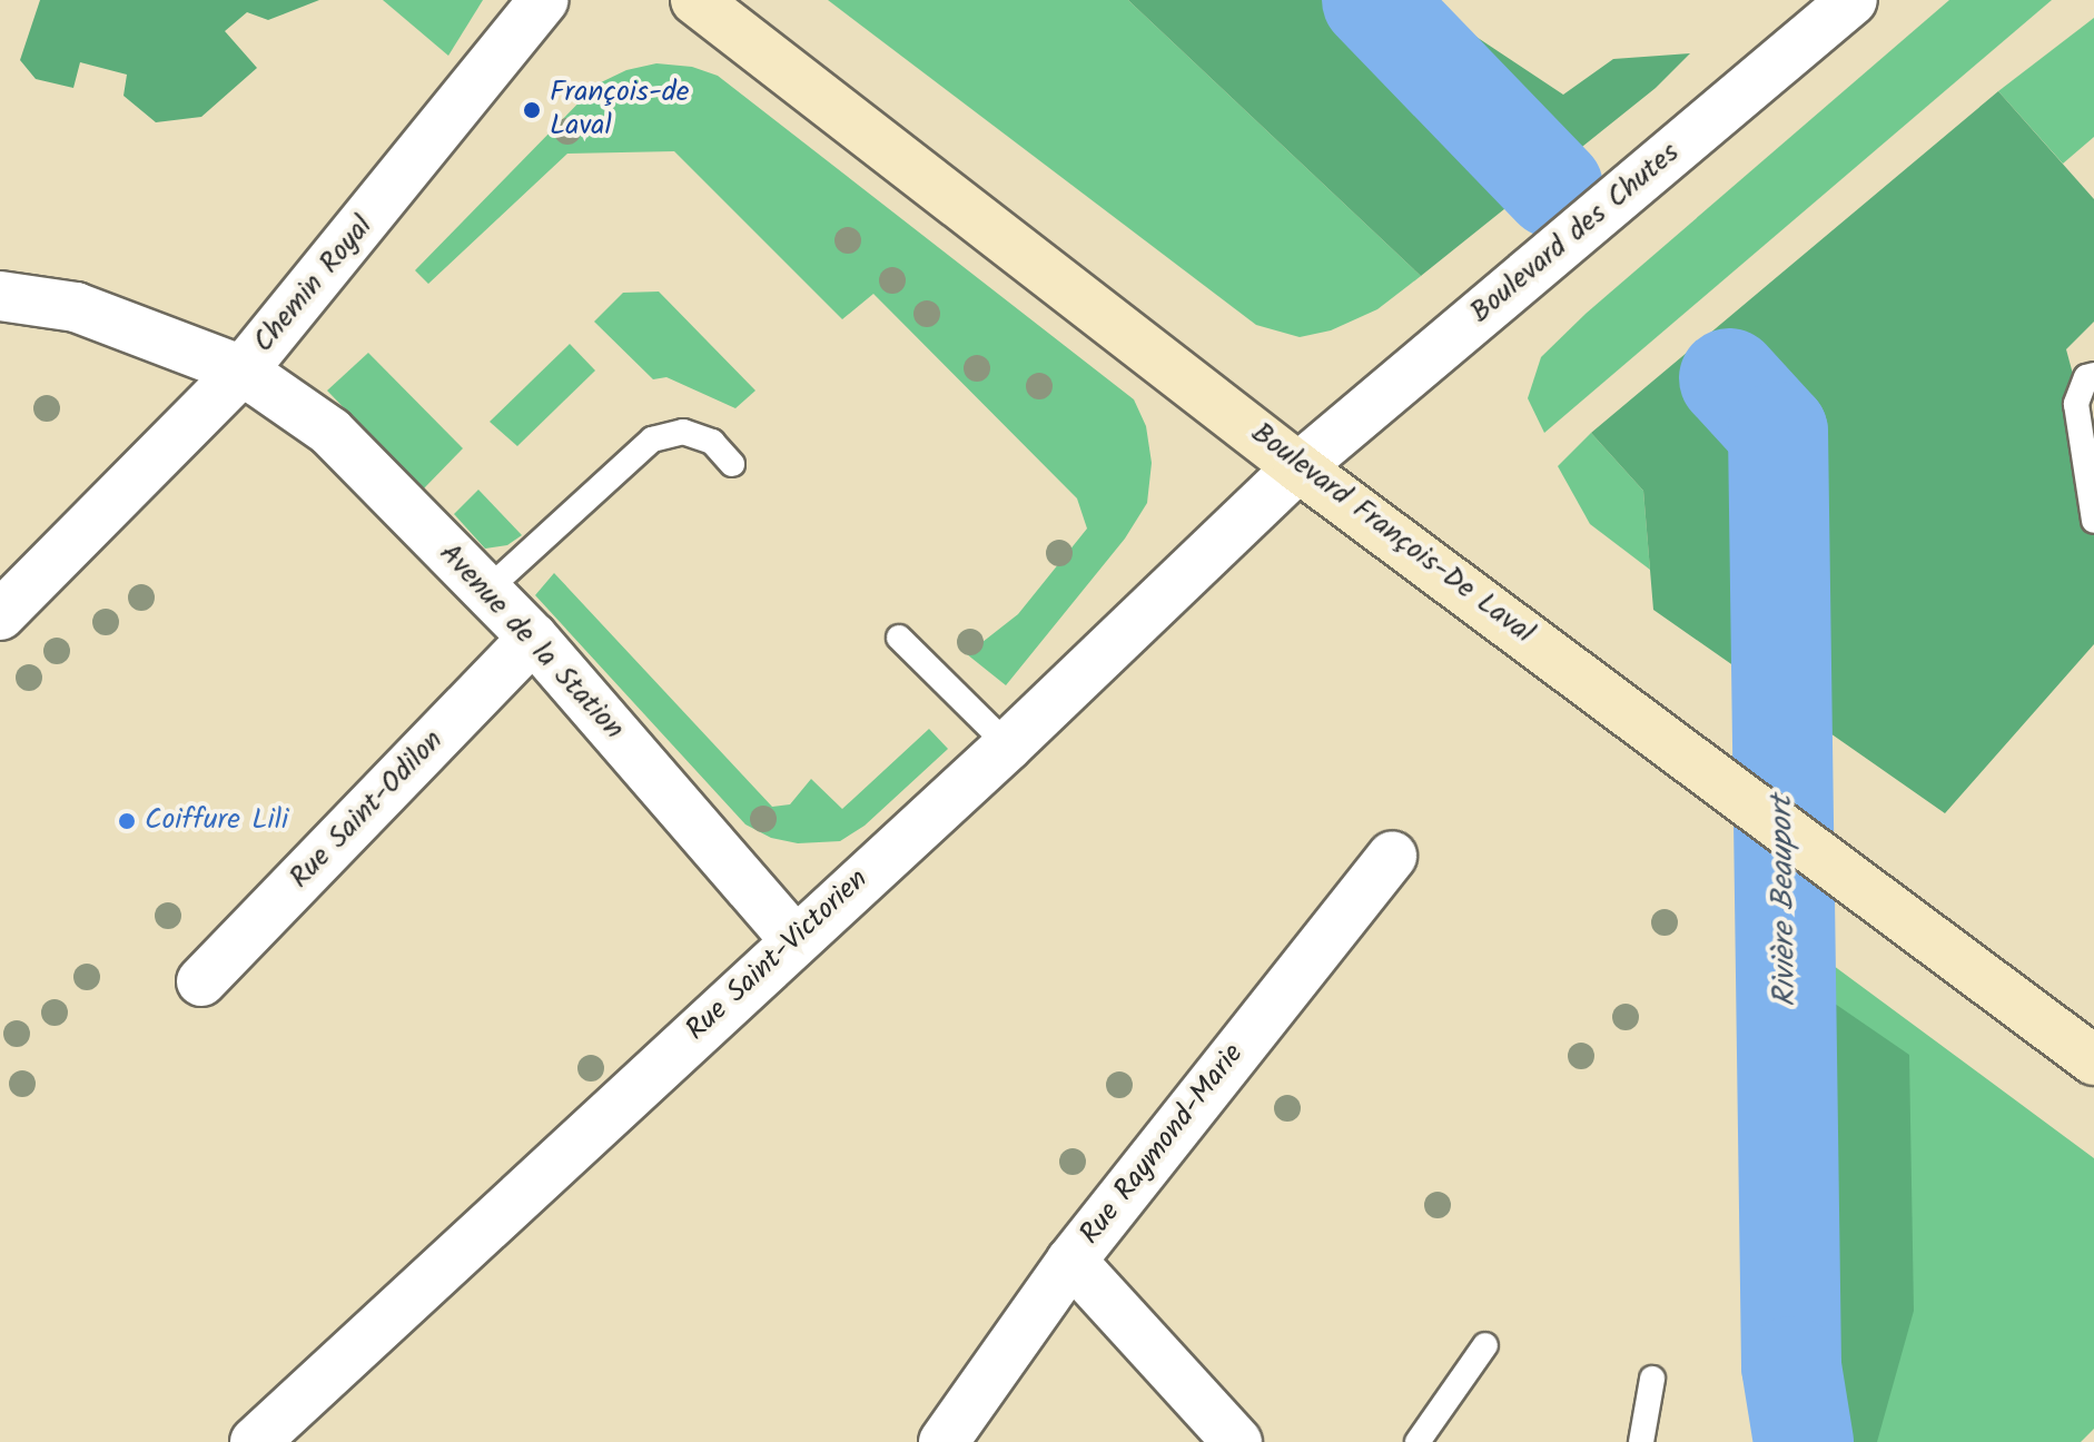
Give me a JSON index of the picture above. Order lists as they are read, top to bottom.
{
  "streets": {
    "main road": ["Boulevard François-De Laval"],
    "street": [
      "Boulevard des Chutes",
      "Chemin Royal",
      "Avenue de la Station",
      "Rue Saint-Odilon",
      "Rue Saint-Victorien",
      "Rue Raymond-Marie"
    ]
  },
  "crossings": [
    ["Boulevard des Chutes", "Boulevard François-De Laval"],
    ["Boulevard des Chutes", "Rue Saint-Victorien"],
    ["Chemin Royal", "Avenue de la Station"],
    ["Boulevard François-De Laval", "Rue Saint-Victorien"],
    ["Avenue de la Station", "Rue Saint-Odilon"],
    ["Avenue de la Station", "Rue Saint-Victorien"]
  ],
  "water": ["Rivière Beauport"],
  "places": ["François-de Laval", "Coiffure Lili"]
}
